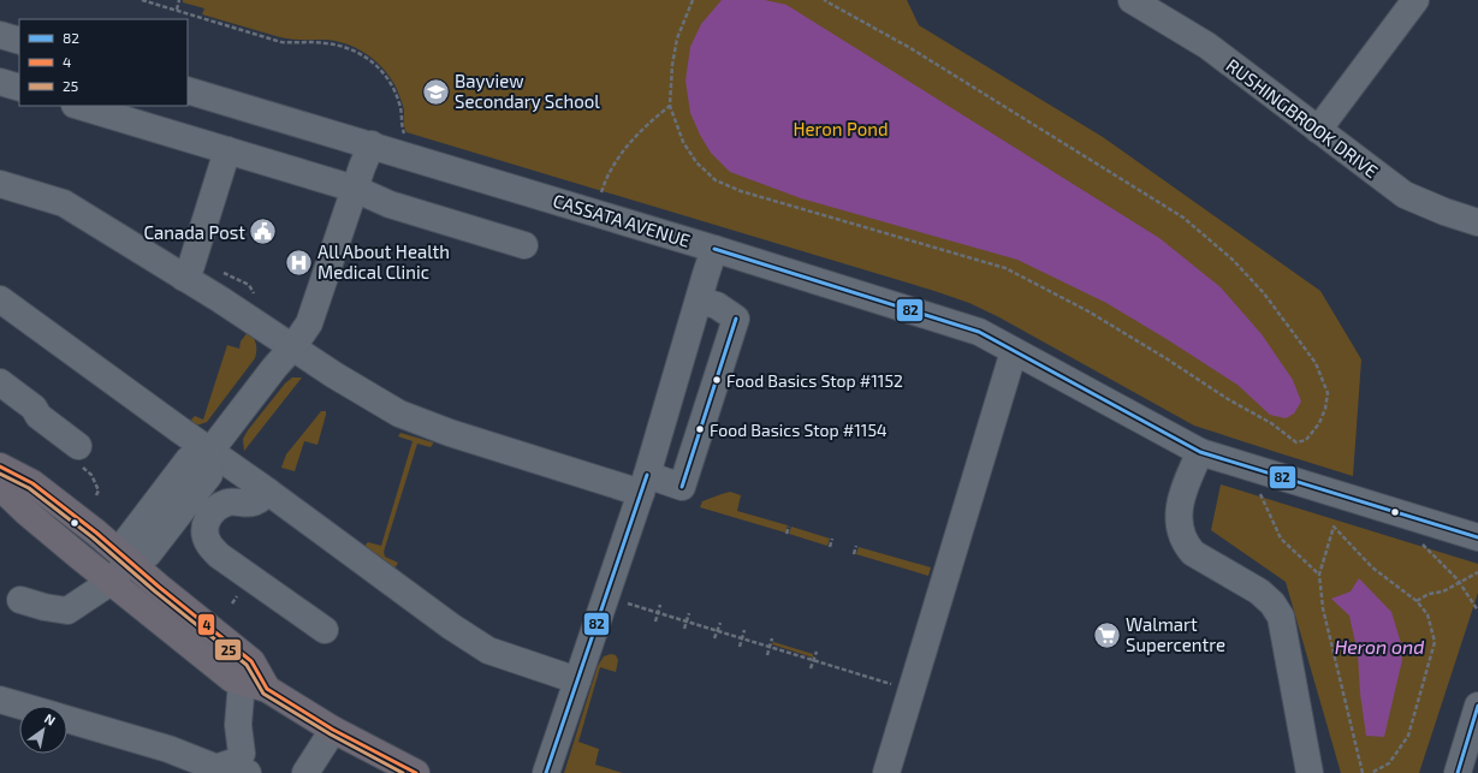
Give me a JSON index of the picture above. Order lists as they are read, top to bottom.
{
  "streets": {
    "street": ["RUSHINGBROOK DRIVE", "CASSATA AVENUE"]
  },
  "water": ["Heron ond"],
  "parks": ["Heron Pond"],
  "places": {
    "school or university": ["Bayview Secondary School"],
    "public building": ["Canada Post"],
    "hospital": ["All About Health Medical Clinic"],
    "other": ["Food Basics Stop #1152", "Food Basics Stop #1154"],
    "supermarket": ["Walmart Supercentre"]
  },
  "lines": ["transit line 82", "transit line 4", "transit line 25"],
  "legend": ["82", "4", "25"],
  "north": "top right"
}
